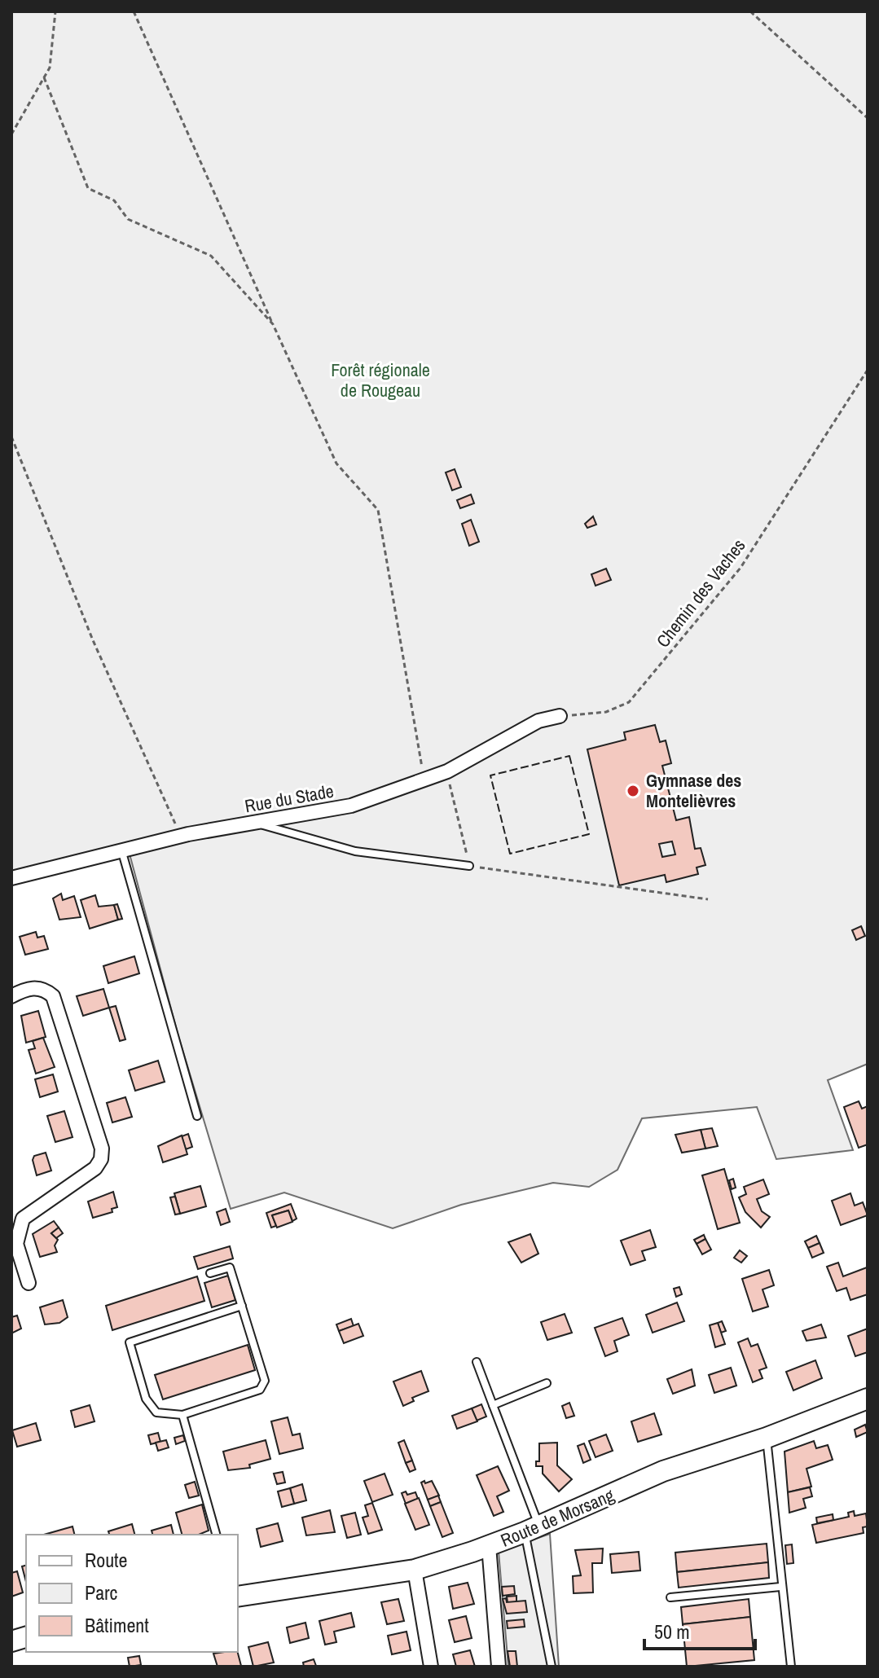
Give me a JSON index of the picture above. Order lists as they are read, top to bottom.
{
  "streets": {
    "street": ["Rue du Stade", "Route de Morsang"],
    "path": ["Chemin des Vaches"]
  },
  "crossings": [
    ["Chemin des Vaches", "Rue du Stade"]
  ],
  "parks": ["Forêt régionale de Rougeau"],
  "places": ["Gymnase des Montelièvres"],
  "legend": ["Route", "Parc", "Bâtiment"],
  "scale_bar": "50 m"
}
